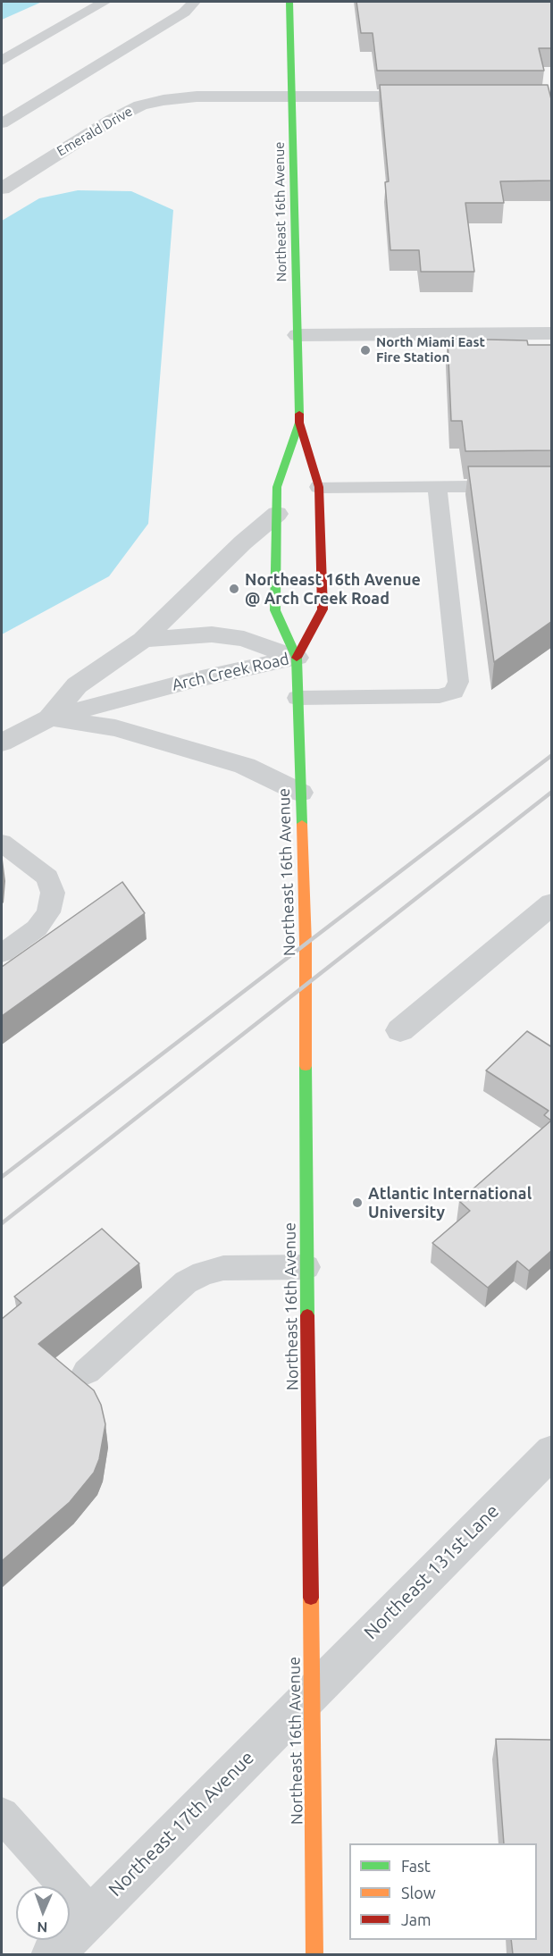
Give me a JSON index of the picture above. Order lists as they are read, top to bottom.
{
  "streets": {
    "street": [
      "Emerald Drive",
      "Northeast 16th Avenue",
      "Arch Creek Road",
      "Northeast 131st Lane",
      "Northeast 17th Avenue"
    ]
  },
  "crossings": [
    ["Emerald Drive", "Northeast 16th Avenue"],
    ["Northeast 16th Avenue", "Arch Creek Road"],
    ["Northeast 16th Avenue", "Northeast 131st Lane"],
    ["Northeast 16th Avenue", "Northeast 17th Avenue"],
    ["Northeast 131st Lane", "Northeast 17th Avenue"]
  ],
  "places": ["North Miami East Fire Station", "Northeast 16th Avenue @ Arch Creek Road", "Atlantic International University"],
  "legend": ["Fast", "Slow", "Jam"],
  "north": "bottom"
}
